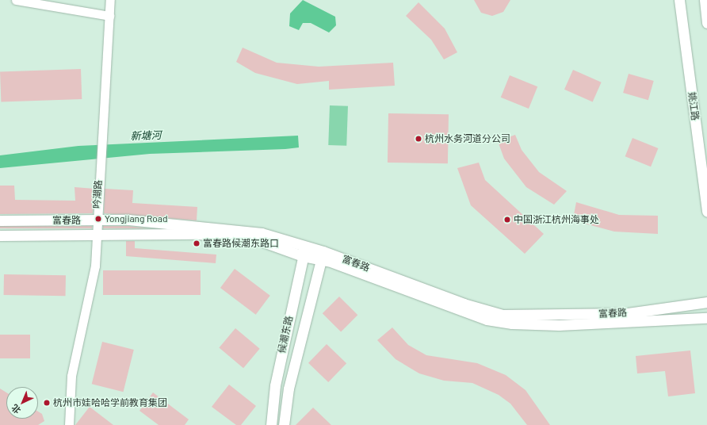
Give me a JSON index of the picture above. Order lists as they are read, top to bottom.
{
  "streets": {
    "street": [
      "姚江路",
      "吟潮路",
      "富春路",
      "候潮东路"
    ]
  },
  "crossings": [
    ["吟潮路", "富春路"],
    ["富春路", "候潮东路"]
  ],
  "water": ["新塘河"],
  "places": [
    "杭州水务河道分公司",
    "Yongjiang Road",
    "中国浙江杭州海事处",
    "富春路候潮东路口",
    "杭州市娃哈哈学前教育集团"
  ],
  "north": "bottom left"
}
